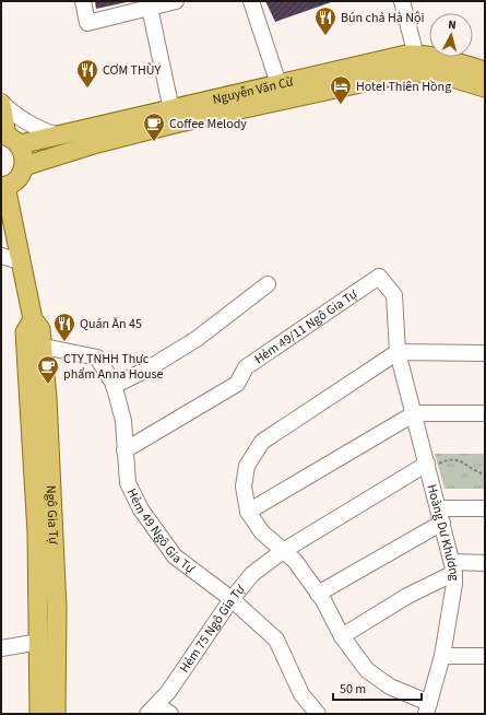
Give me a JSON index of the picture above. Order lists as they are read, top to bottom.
{
  "streets": {
    "main road": ["Nguyễn Văn Cừ", "Ngô Gia Tự"],
    "street": [
      "Hẻm 49/11 Ngô Gia Tự",
      "Hẻm 49 Ngô Gia Tự",
      "Hoàng Dư Khương",
      "Hẻm 75 Ngô Gia Tự"
    ]
  },
  "crossings": [
    ["Hẻm 49/11 Ngô Gia Tự", "Hẻm 49 Ngô Gia Tự"],
    ["Hẻm 49/11 Ngô Gia Tự", "Hoàng Dư Khương"],
    ["Ngô Gia Tự", "Hẻm 49 Ngô Gia Tự"],
    ["Hẻm 49 Ngô Gia Tự", "Hẻm 75 Ngô Gia Tự"],
    ["Hoàng Dư Khương", "Hẻm 75 Ngô Gia Tự"]
  ],
  "places": {
    "restaurant": ["Bún chả Hà Nội", "CƠM THÙY", "Quán Ăn 45"],
    "hotel": ["Hotel Thiên Hồng"],
    "cafe": ["Coffee Melody", "CTY TNHH Thực phẩm Anna House"]
  },
  "scale_bar": "50 m",
  "north": "top"
}
